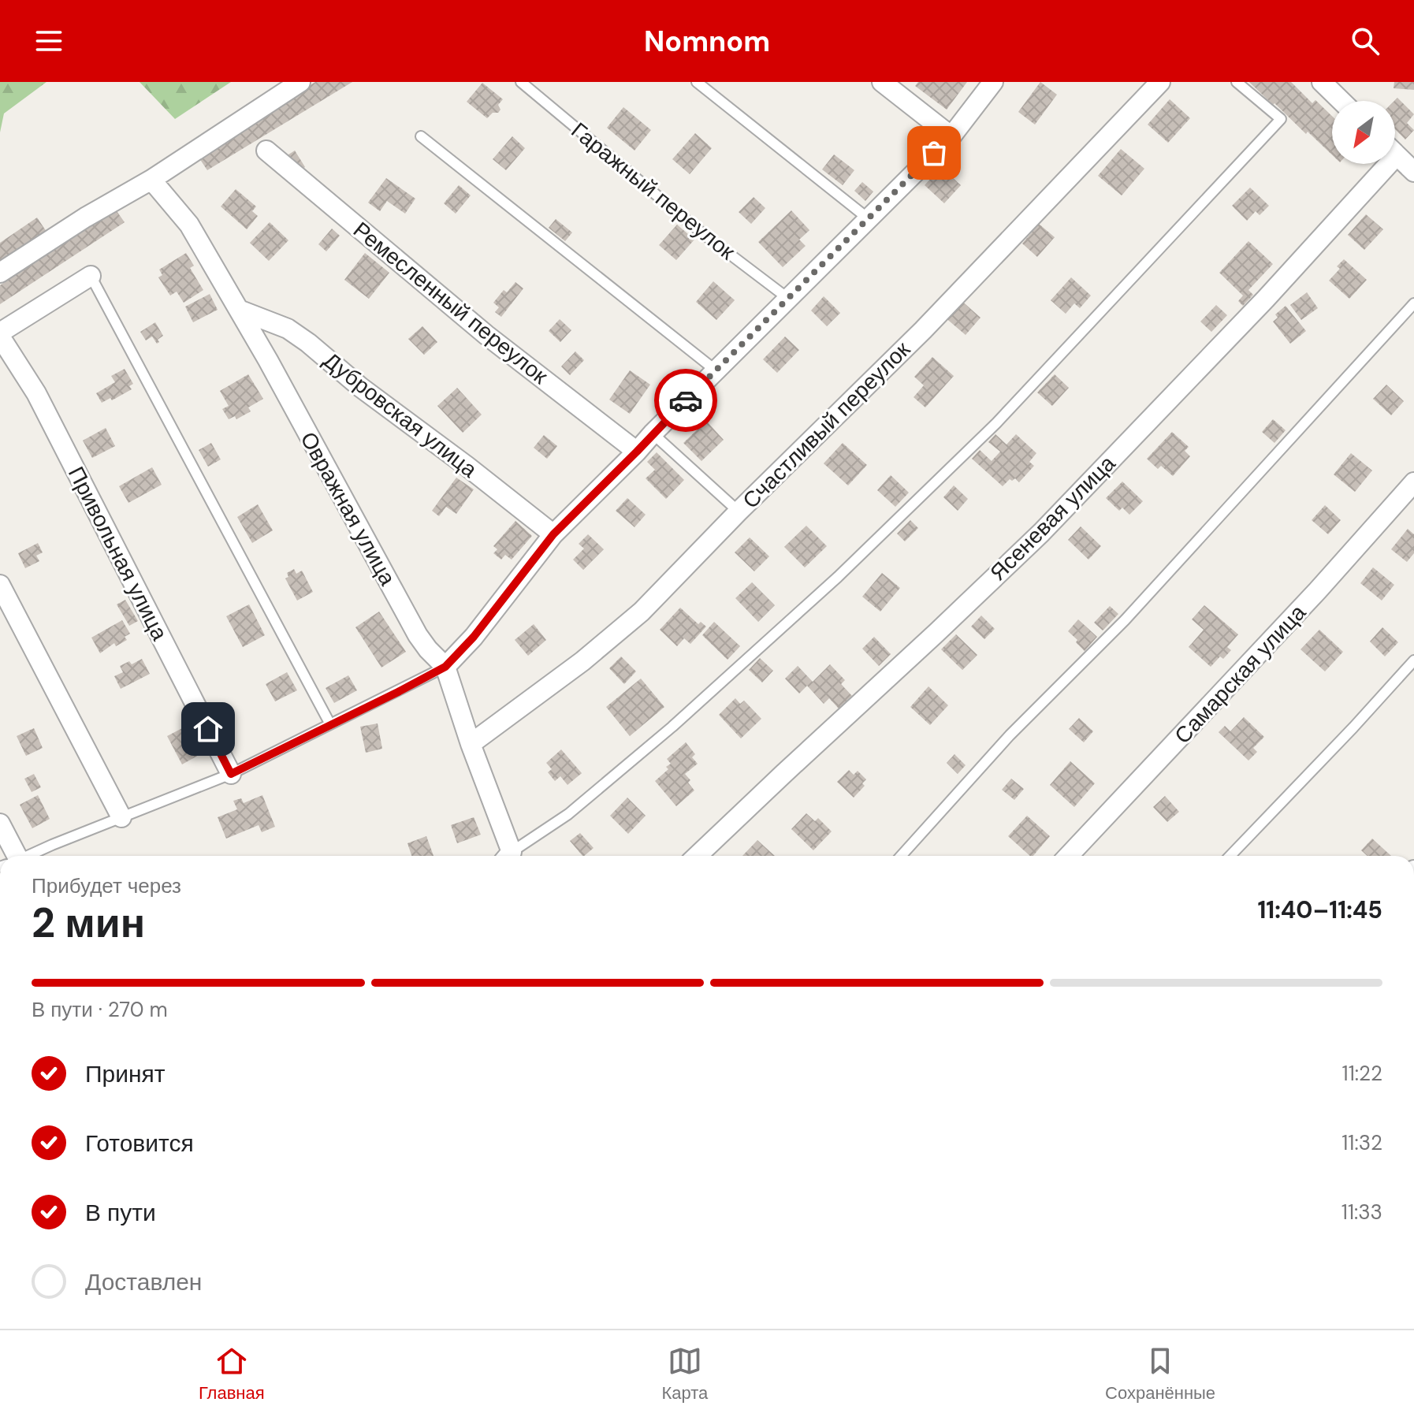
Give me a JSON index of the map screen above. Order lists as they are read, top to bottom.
{
  "streets": {
    "street": [
      "Ремесленный переулок",
      "Дубровская улица",
      "Счастливый переулок",
      "Овражная улица",
      "Ясеневая улица",
      "Привольная улица",
      "Самарская улица"
    ],
    "lane": ["Гаражный переулок"]
  },
  "crossings": [
    ["Дубровская улица", "Овражная улица"],
    ["Счастливый переулок", "Овражная улица"]
  ],
  "north": "bottom left",
  "page": {
    "header": "Nomnom",
    "heading": ["2 мин", "Прибудет через", "11:40–11:45"],
    "bar": "В пути · 270 m",
    "list": [
      ["Принят", "11:22"],
      ["Готовится", "11:32"],
      ["В пути", "11:33"],
      "Доставлен"
    ],
    "tabs": ["Главная", "Карта", "Сохранённые"]
  }
}
